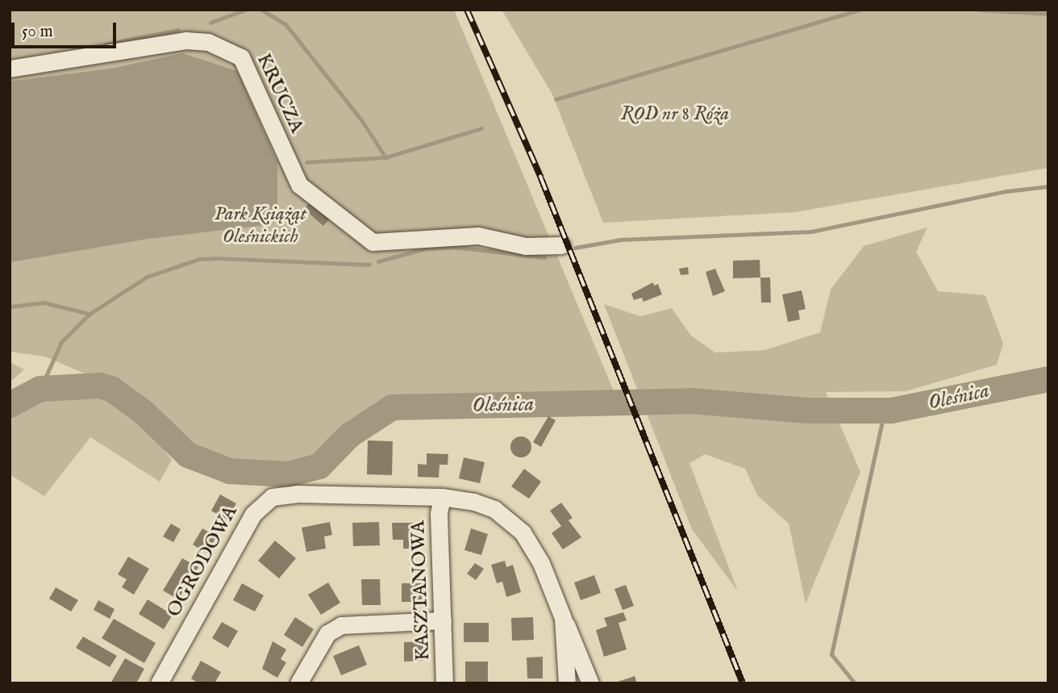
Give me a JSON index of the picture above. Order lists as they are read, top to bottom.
{
  "streets": {
    "street": ["KRUCZA", "OGRODOWA", "KASZTANOWA"]
  },
  "crossings": [
    ["OGRODOWA", "KASZTANOWA"]
  ],
  "water": ["Oleśnica"],
  "parks": ["ROD nr 8 Róża", "Park Książąt Oleśnickich"],
  "scale_bar": "50 m"
}
